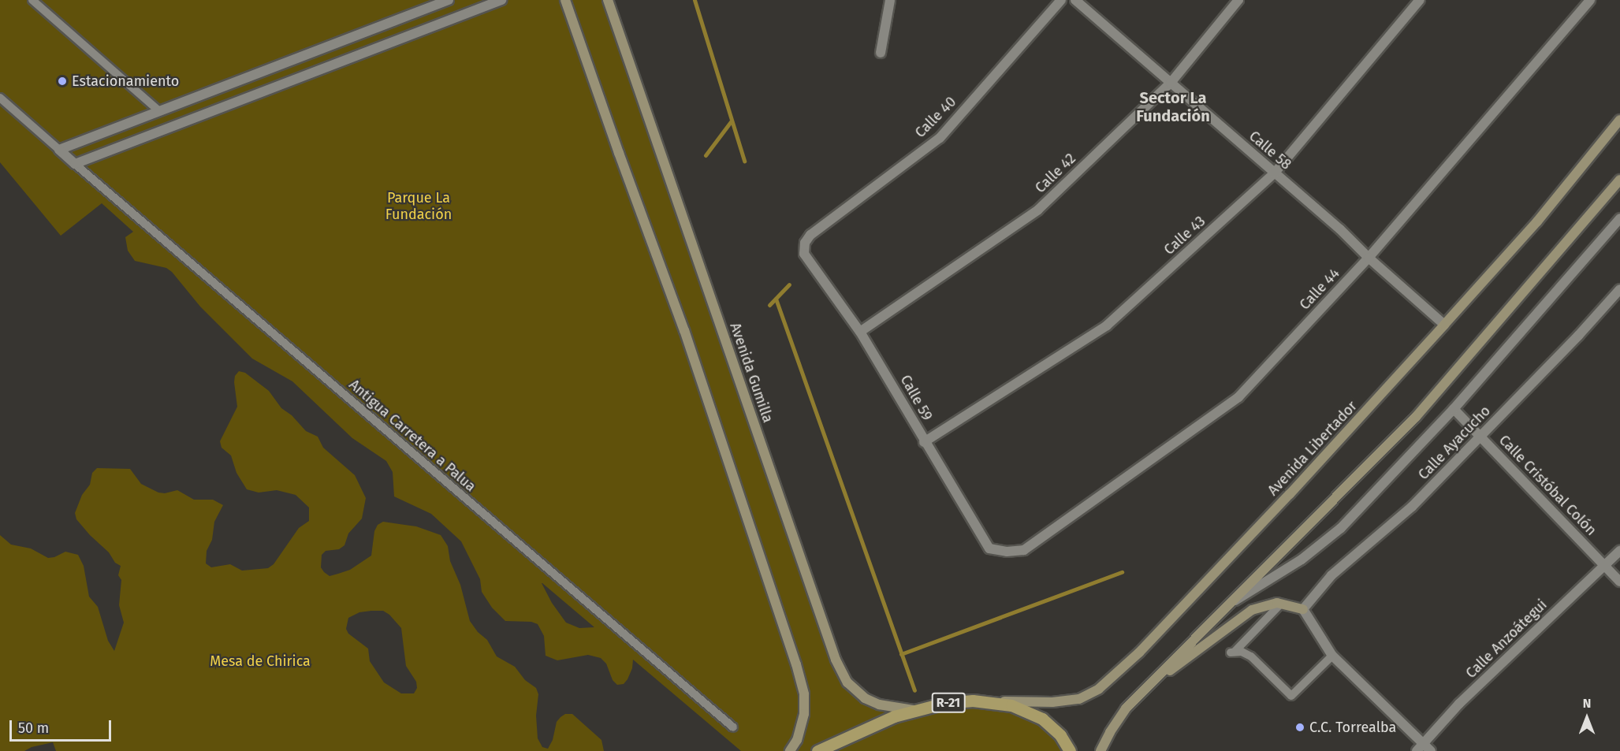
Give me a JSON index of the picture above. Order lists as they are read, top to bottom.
{
  "streets": {
    "main road": ["R-21"],
    "street": [
      "Calle 40",
      "Calle 58",
      "Calle 42",
      "Calle 43",
      "Calle 44",
      "Avenida Gumilla",
      "Calle 59",
      "Calle Ayacucho",
      "Avenida Libertador",
      "Calle Cristóbal Colón",
      "Calle Anzoátegui"
    ],
    "lane": ["Antigua Carretera a Palua"]
  },
  "crossings": [
    ["Calle 40", "Calle 59"],
    ["Calle 58", "Calle 42"],
    ["Calle 58", "Calle 43"],
    ["Calle 58", "Calle 44"],
    ["Calle 58", "Avenida Libertador"],
    ["Calle 42", "Calle 59"],
    ["Calle 43", "Calle 59"],
    ["Calle 44", "Calle 59"],
    ["Avenida Gumilla", "R-21"],
    ["Calle Ayacucho", "Calle Cristóbal Colón"],
    ["Avenida Libertador", "R-21"],
    ["Calle Cristóbal Colón", "Calle Anzoátegui"]
  ],
  "districts": ["Sector La Fundación"],
  "parks": ["Parque La Fundación", "Mesa de Chirica"],
  "places": ["Estacionamiento", "C.C. Torrealba"],
  "scale_bar": "50 m",
  "north": "top"
}
